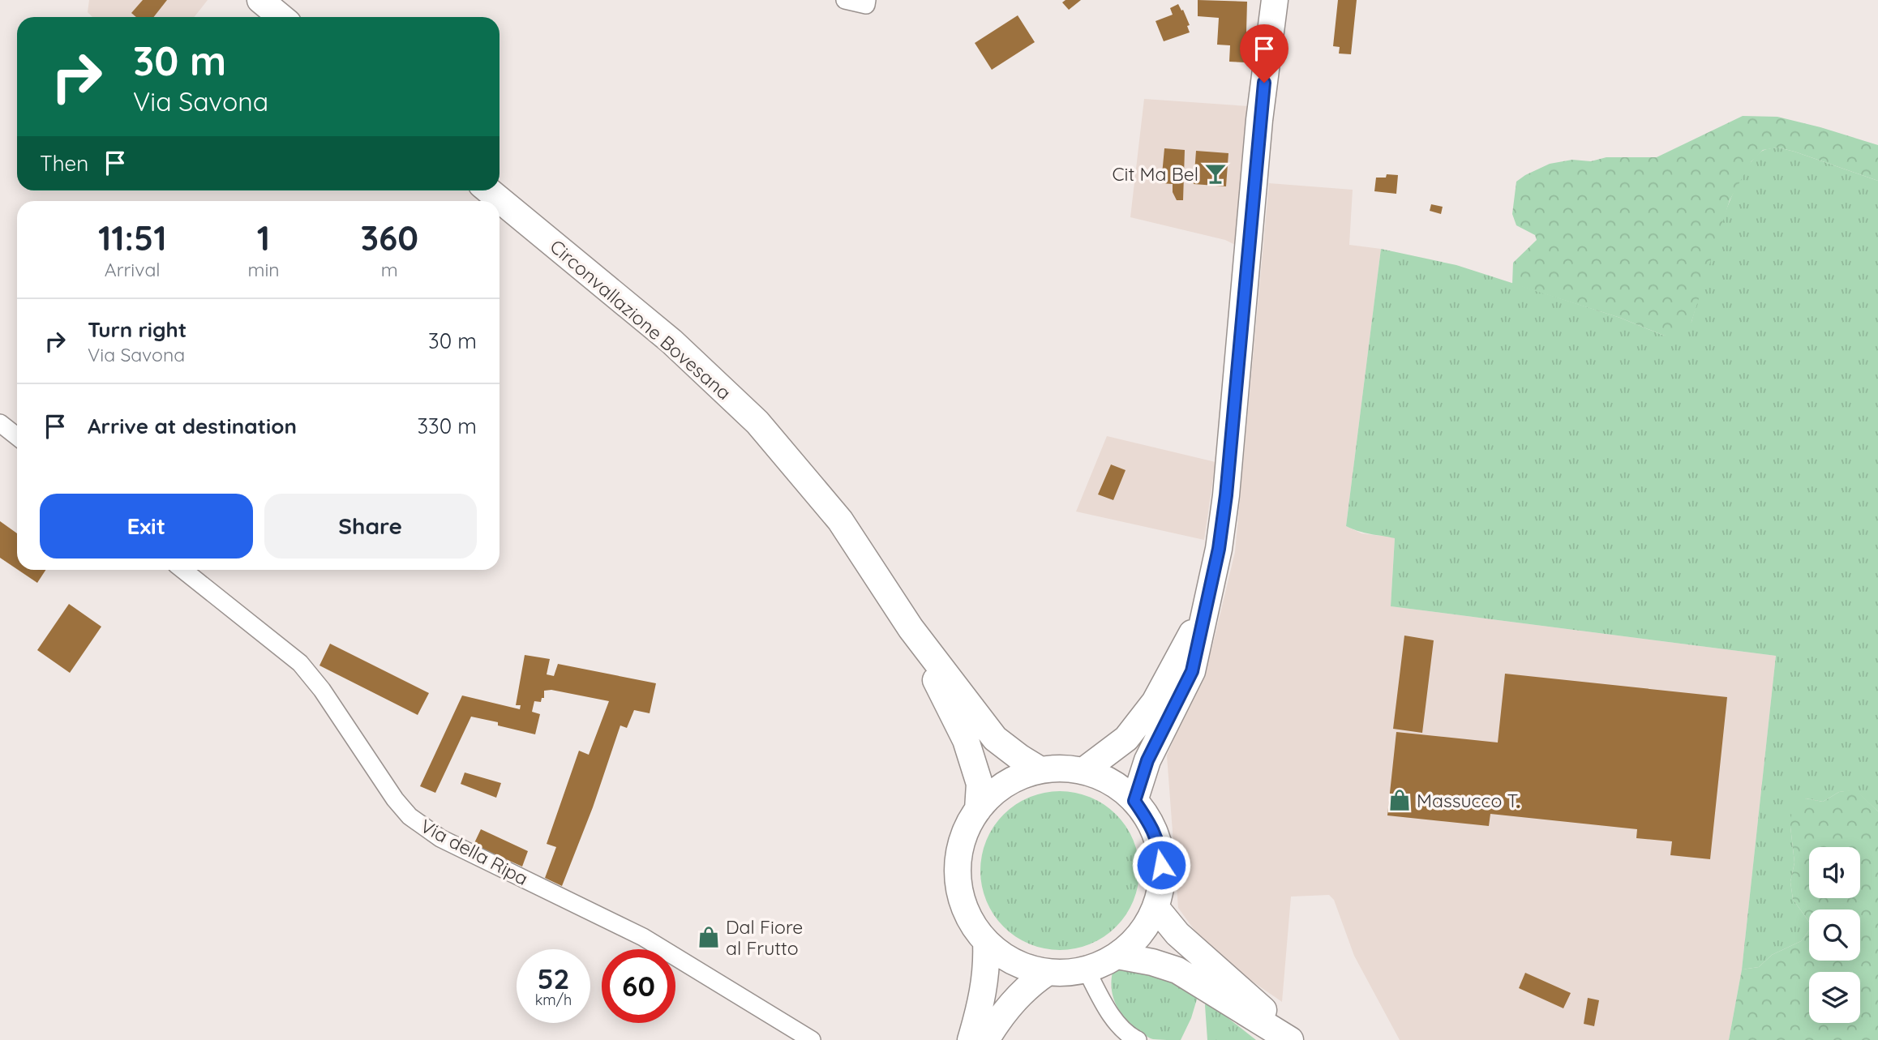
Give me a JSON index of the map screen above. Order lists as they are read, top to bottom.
{
  "streets": {
    "main road": ["Circonvallazione Bovesana"],
    "street": ["Via della Ripa"]
  },
  "places": {
    "bar": ["Cit Ma Bel"],
    "shop": ["Massucco T.", "Dal Fiore al Frutto"]
  },
  "page": {
    "turn": ["30 m", "Via Savona"],
    "then": "Then",
    "eta": [
      "11:51",
      "Arrival",
      "1",
      "min",
      "360",
      "m"
    ],
    "list": [
      {
        "name": "Turn right",
        "note": "Via Savona",
        "value": "30 m"
      },
      {
        "name": "Arrive at destination",
        "value": "330 m"
      }
    ],
    "buttons": ["Exit", "Share"],
    "speed": "52 km/h",
    "limit": "60"
  }
}
